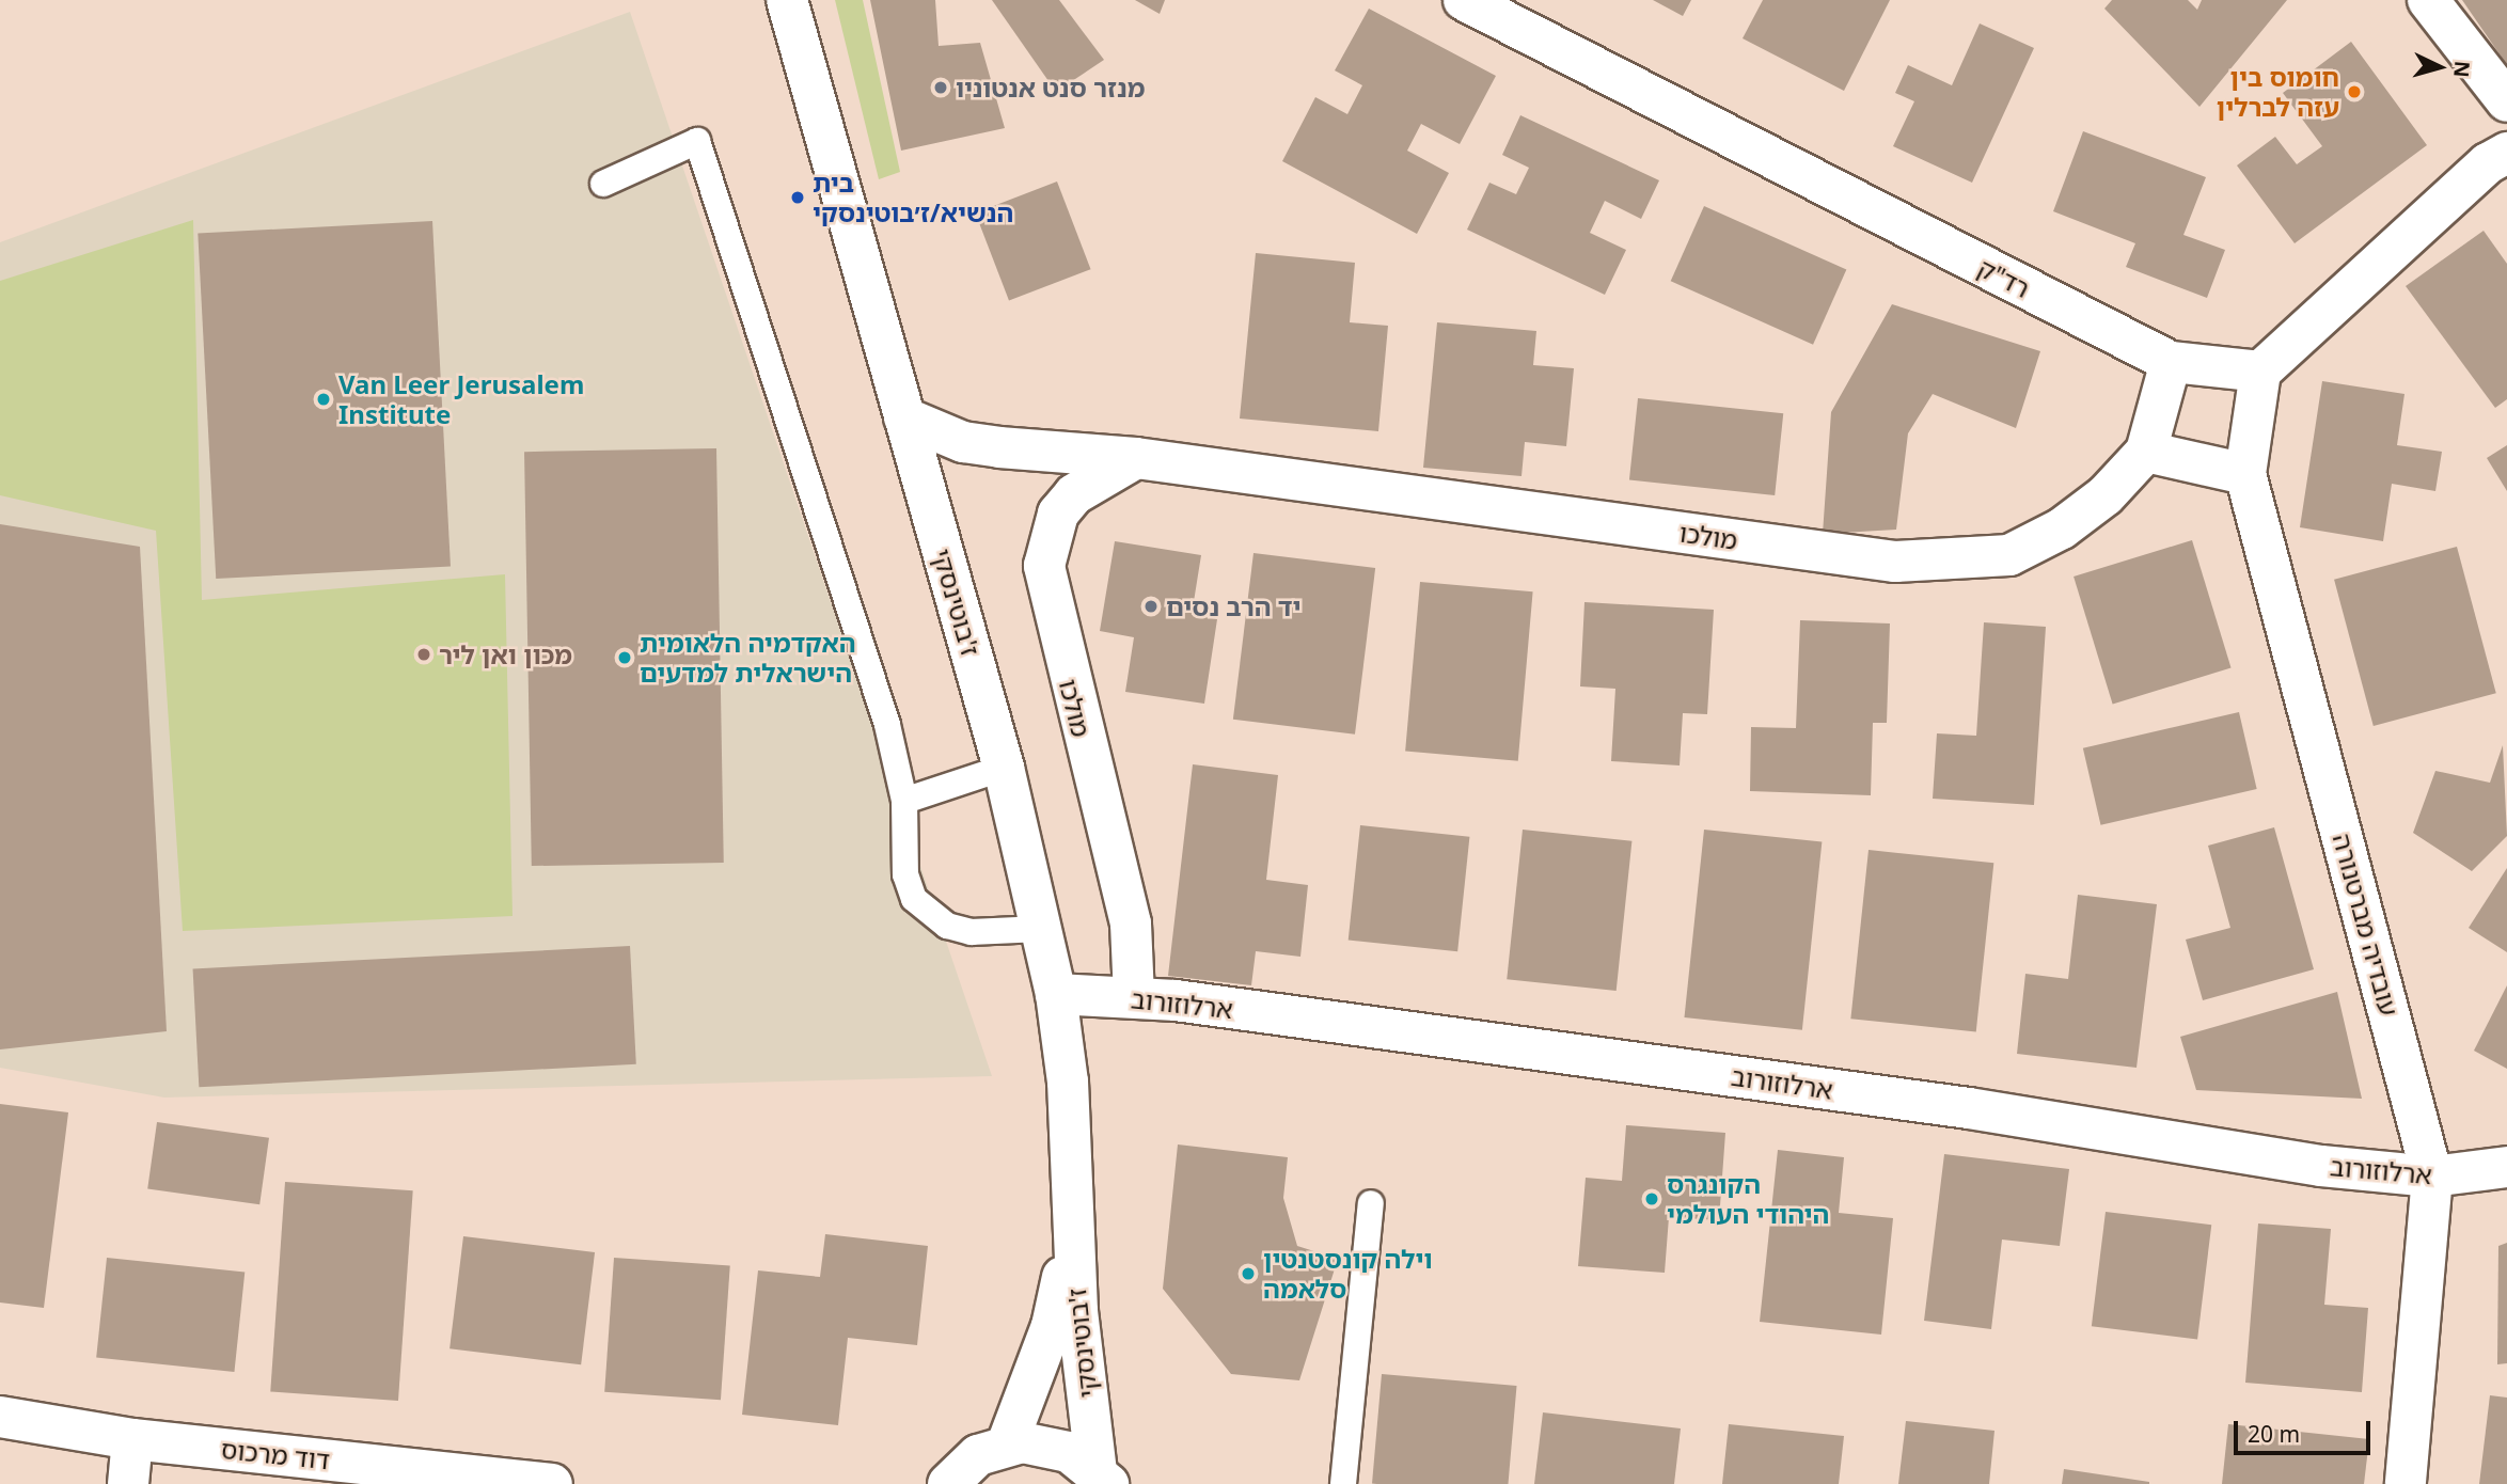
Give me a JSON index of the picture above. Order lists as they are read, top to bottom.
{
  "streets": {
    "street": [
      "רד\"ק",
      "מולכו",
      "ז'בוטינסקי",
      "עובדיה מברטנורה",
      "ארלוזורוב",
      "דוד מרכוס"
    ]
  },
  "crossings": [
    ["רד\"ק", "עובדיה מברטנורה"],
    ["מולכו", "ז'בוטינסקי"],
    ["מולכו", "ארלוזורוב"],
    ["ז'בוטינסקי", "ארלוזורוב"],
    ["עובדיה מברטנורה", "ארלוזורוב"]
  ],
  "places": [
    "מנזר סנט אנטוניו",
    "חומוס בין עזה לברלין",
    "בית הנשיא/ז׳בוטינסקי",
    "Van Leer Jerusalem Institute",
    "יד הרב נסים",
    "מכון ואן ליר",
    "האקדמיה הלאומית הישראלית למדעים",
    "הקונגרס היהודי העולמי",
    "וילה קונסטנטין סלאמה"
  ],
  "scale_bar": "20 m",
  "north": "right"
}
